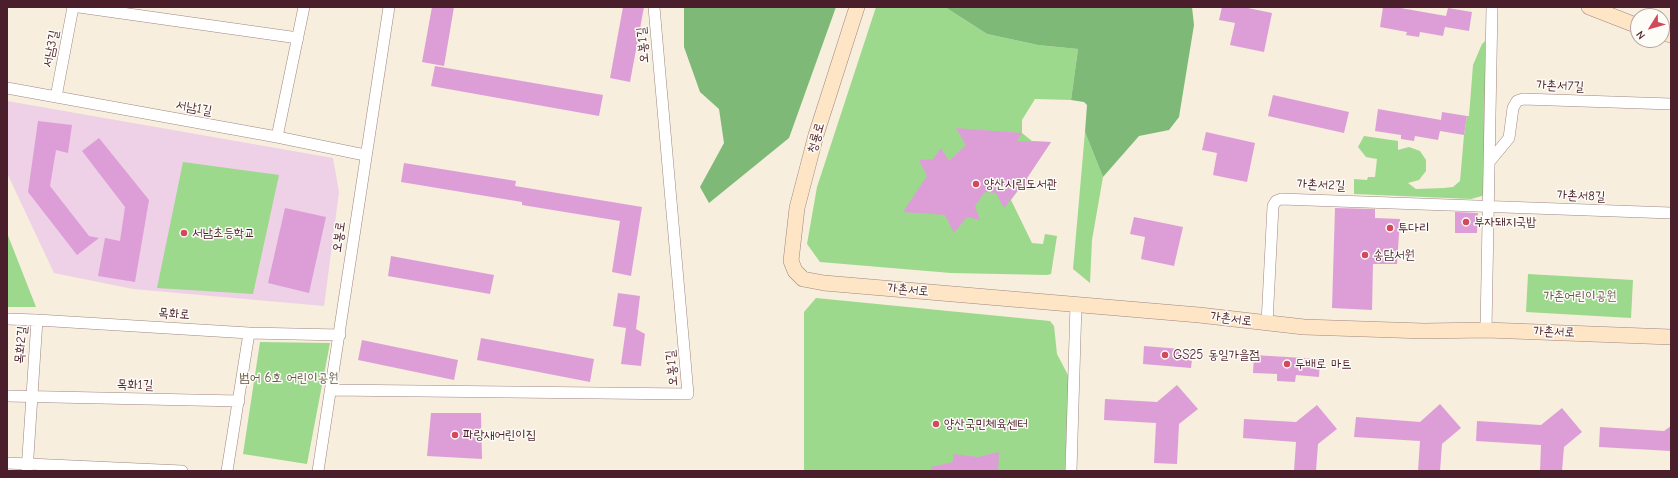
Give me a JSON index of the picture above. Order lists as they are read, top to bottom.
{
  "streets": {
    "street": [
      "오봉1길",
      "서남3길",
      "가촌서7길",
      "서남1길",
      "청룡로",
      "가촌서2길",
      "가촌서8길",
      "오봉로",
      "가촌서로",
      "목화로",
      "목화2길",
      "목화1길"
    ]
  },
  "crossings": [
    ["오봉1길", "오봉로"],
    ["서남3길", "서남1길"],
    ["서남1길", "오봉로"],
    ["청룡로", "가촌서로"],
    ["가촌서2길", "가촌서8길"],
    ["가촌서2길", "가촌서로"],
    ["오봉로", "목화로"],
    ["목화로", "목화2길"],
    ["목화2길", "목화1길"]
  ],
  "parks": ["가촌어린이공원", "범어 6호 어린이공원"],
  "places": [
    "양산시립도서관",
    "부자돼지국밥",
    "투다리",
    "서남초등학교",
    "송담서원",
    "GS25 동일가을점",
    "두배로 마트",
    "양산국민체육센터",
    "파랑새어린이집"
  ],
  "north": "bottom left"
}
